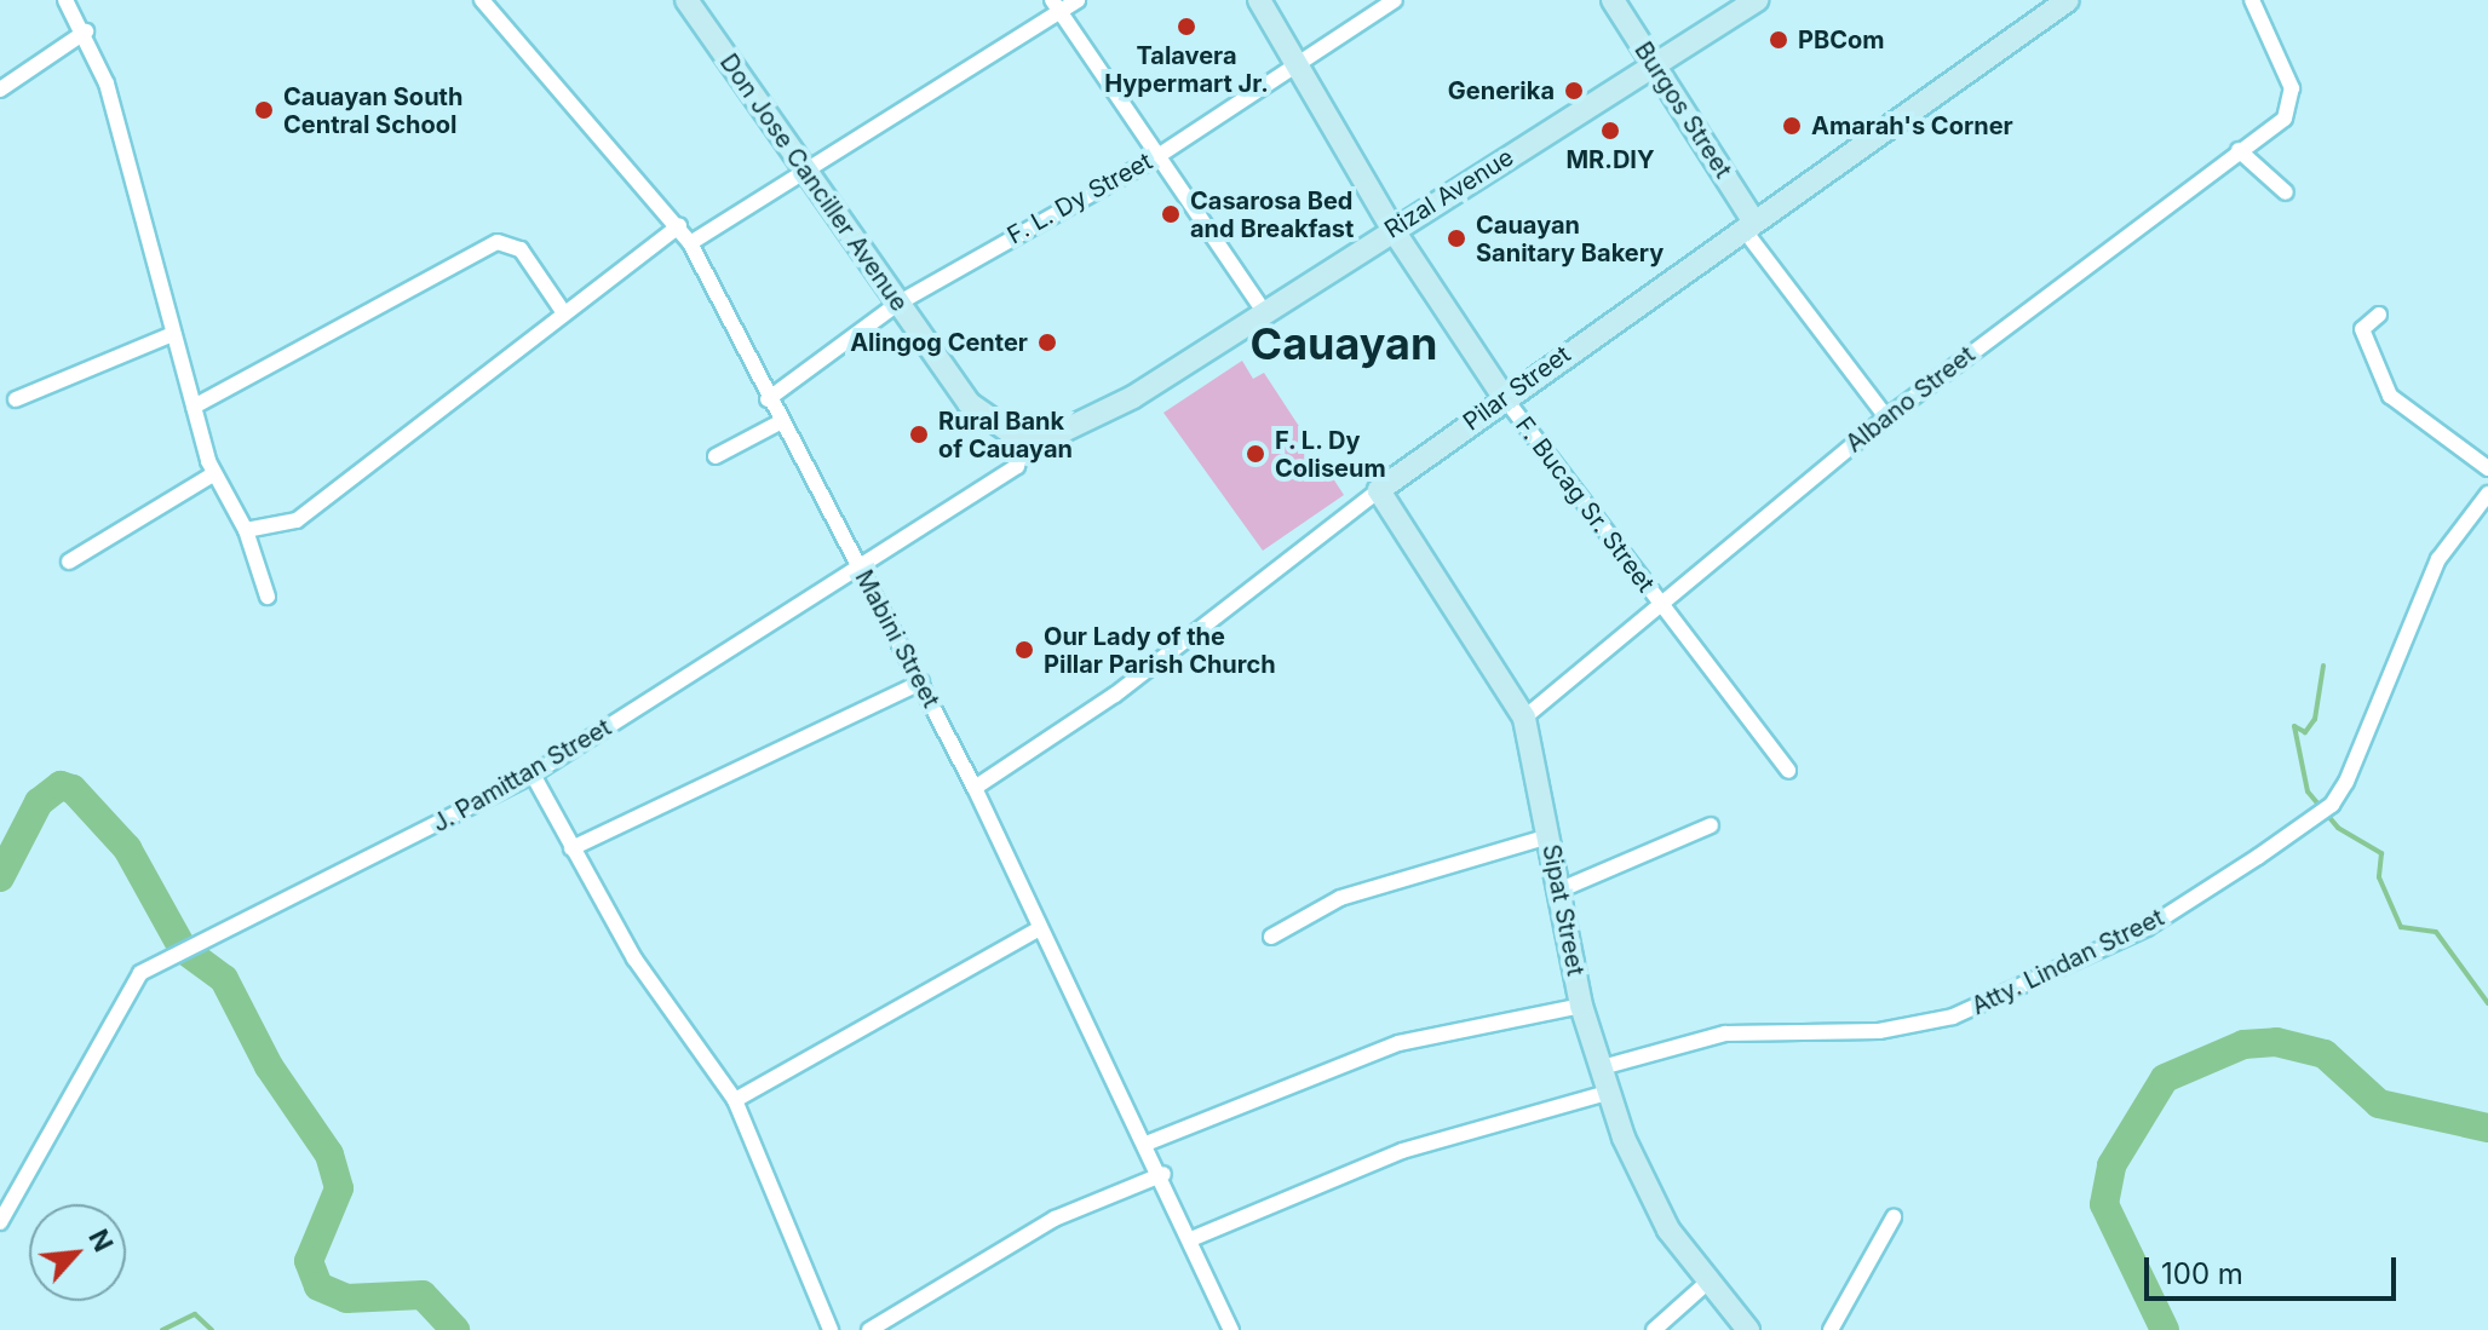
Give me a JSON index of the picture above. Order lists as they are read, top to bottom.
{
  "streets": {
    "street": [
      "Burgos Street",
      "Don Jose Canciller Avenue",
      "Rizal Avenue",
      "F. L. Dy Street",
      "Pilar Street",
      "Albano Street",
      "F. Bucag Sr. Street",
      "Mabini Street",
      "J. Pamittan Street",
      "Sipat Street",
      "Atty. Lindan Street"
    ]
  },
  "crossings": [
    ["Burgos Street", "Rizal Avenue"],
    ["Burgos Street", "Pilar Street"],
    ["Don Jose Canciller Avenue", "Rizal Avenue"],
    ["Don Jose Canciller Avenue", "F. L. Dy Street"],
    ["Rizal Avenue", "F. Bucag Sr. Street"],
    ["F. L. Dy Street", "F. Bucag Sr. Street"],
    ["F. L. Dy Street", "Mabini Street"],
    ["Pilar Street", "F. Bucag Sr. Street"],
    ["Pilar Street", "Mabini Street"],
    ["Pilar Street", "Sipat Street"],
    ["Albano Street", "F. Bucag Sr. Street"],
    ["Albano Street", "Sipat Street"],
    ["Mabini Street", "J. Pamittan Street"],
    ["Sipat Street", "Atty. Lindan Street"]
  ],
  "districts": ["Cauayan"],
  "places": [
    "Talavera Hypermart Jr.",
    "PBCom",
    "Generika",
    "Cauayan South Central School",
    "Amarah's Corner",
    "MR.DIY",
    "Casarosa Bed and Breakfast",
    "Cauayan Sanitary Bakery",
    "Alingog Center",
    "Rural Bank of Cauayan",
    "F. L. Dy Coliseum",
    "Our Lady of the Pillar Parish Church"
  ],
  "scale_bar": "100 m",
  "north": "top right"
}
